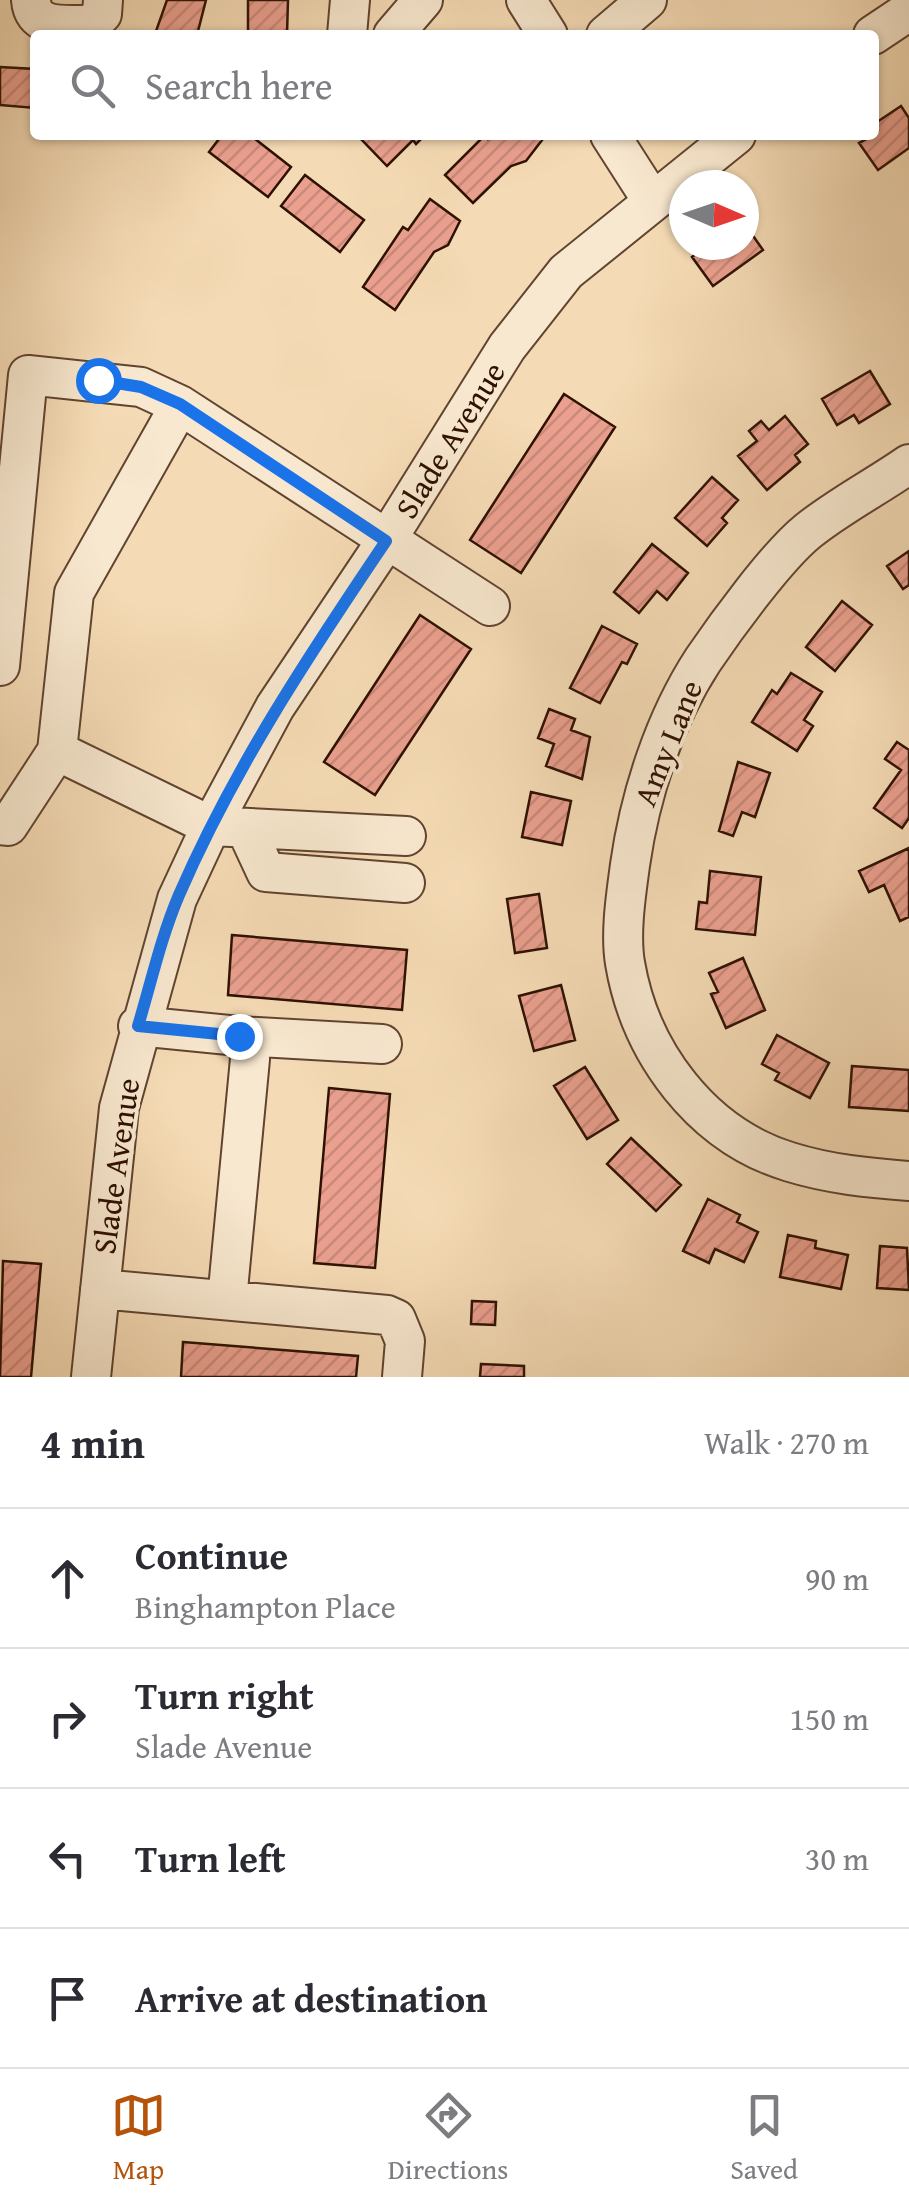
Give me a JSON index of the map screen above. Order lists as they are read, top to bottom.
{
  "streets": {
    "street": ["Slade Avenue", "Amy Lane"]
  },
  "north": "right",
  "page": {
    "search": "Search here",
    "heading": ["4 min", "Walk · 270 m"],
    "list": [
      ["Continue", "Binghampton Place", "90 m"],
      ["Turn right", "Slade Avenue", "150 m"],
      ["Turn left", "30 m"],
      "Arrive at destination"
    ],
    "nav": ["Map", "Directions", "Saved"]
  }
}
